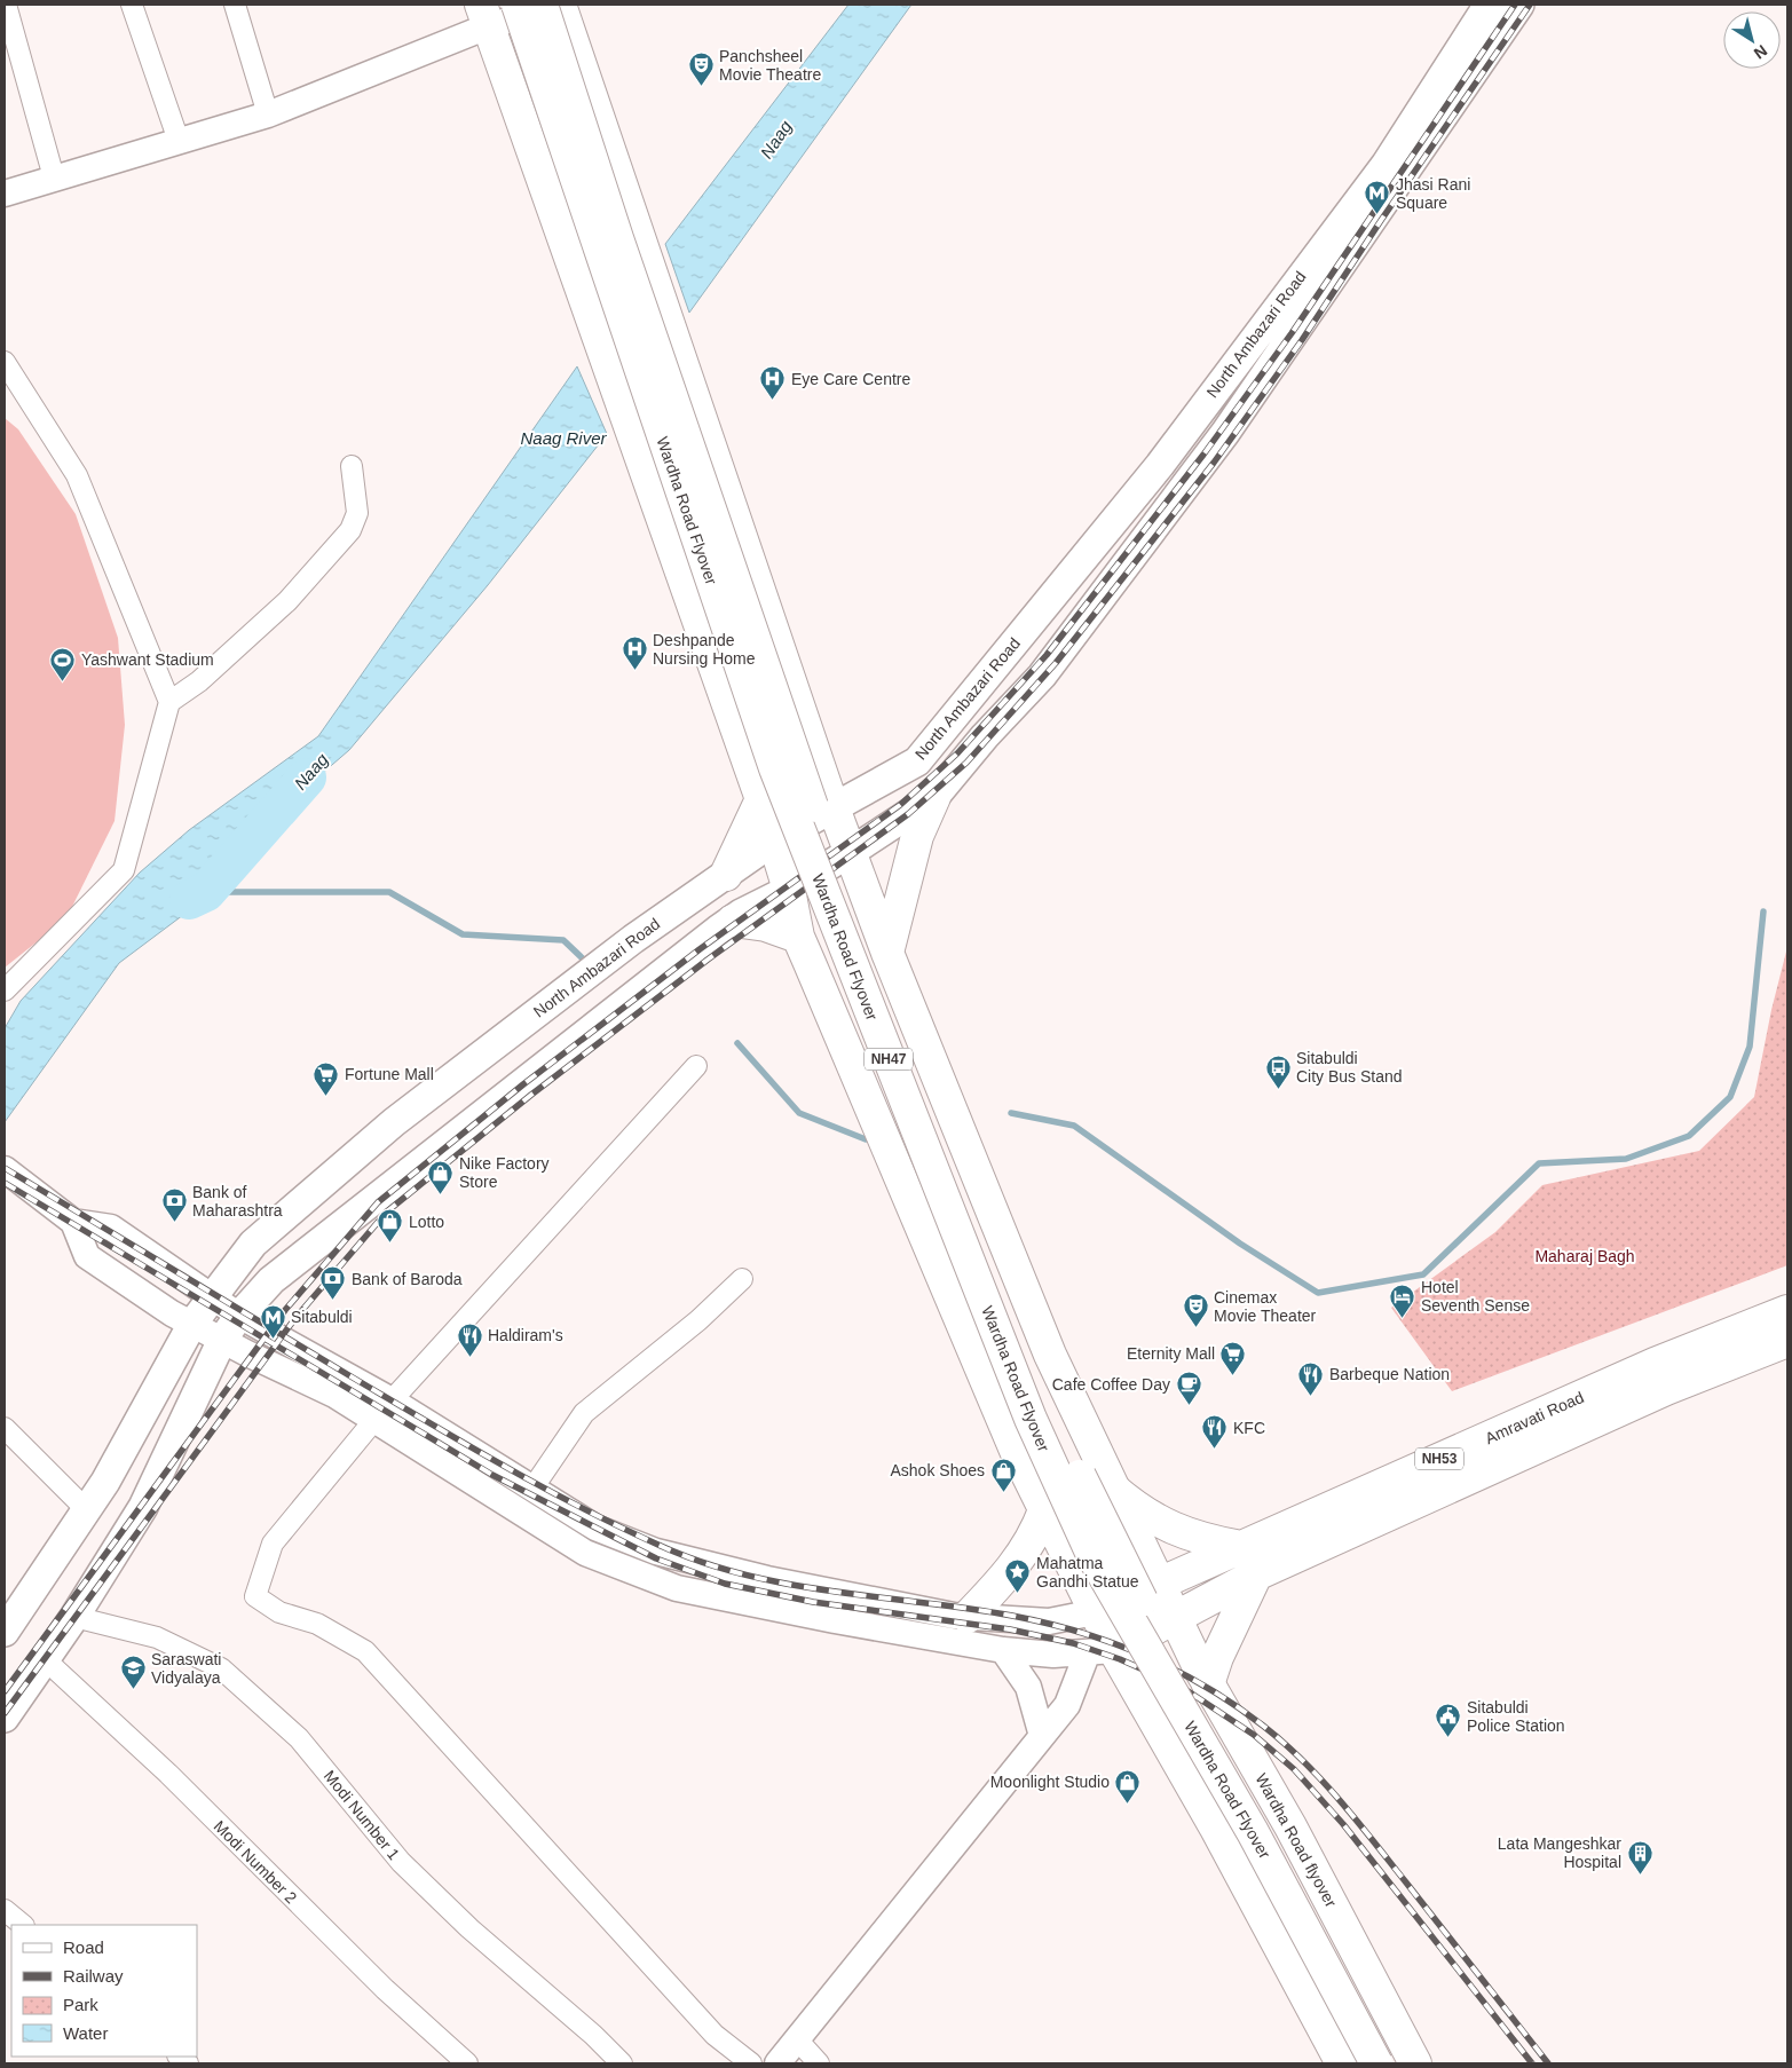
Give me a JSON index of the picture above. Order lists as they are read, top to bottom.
{
  "streets": {
    "main road": [
      "North Ambazari Road",
      "Wardha Road Flyover",
      "NH47",
      "Amravati Road",
      "NH53",
      "Wardha Road flyover"
    ],
    "street": ["Modi Number 1", "Modi Number 2"]
  },
  "crossings": [
    ["North Ambazari Road", "Modi Number 1"],
    ["North Ambazari Road", "Wardha Road flyover"],
    ["North Ambazari Road", "Modi Number 2"],
    ["Wardha Road Flyover", "Wardha Road flyover"],
    ["Amravati Road", "Wardha Road flyover"]
  ],
  "water": ["Naag", "Naag River"],
  "parks": ["Maharaj Bagh"],
  "places": {
    "theatre": ["Panchsheel Movie Theatre", "Cinemax Movie Theater"],
    "metro station": ["Jhasi Rani Square", "Sitabuldi"],
    "hospital": ["Eye Care Centre", "Deshpande Nursing Home"],
    "sports": ["Yashwant Stadium"],
    "bus stop": ["Sitabuldi City Bus Stand"],
    "supermarket": ["Fortune Mall", "Eternity Mall"],
    "shop": [
      "Nike Factory Store",
      "Lotto",
      "Ashok Shoes",
      "Moonlight Studio"
    ],
    "bank": ["Bank of Maharashtra", "Bank of Baroda"],
    "hotel": ["Hotel Seventh Sense"],
    "restaurant": ["Haldiram's", "Barbeque Nation", "KFC"],
    "cafe": ["Cafe Coffee Day"],
    "place": ["Mahatma Gandhi Statue"],
    "school or university": ["Saraswati Vidyalaya"],
    "public building": ["Sitabuldi Police Station"],
    "building": ["Lata Mangeshkar Hospital"]
  },
  "legend": [
    "Road",
    "Railway",
    "Park",
    "Water"
  ],
  "north": "bottom right"
}
